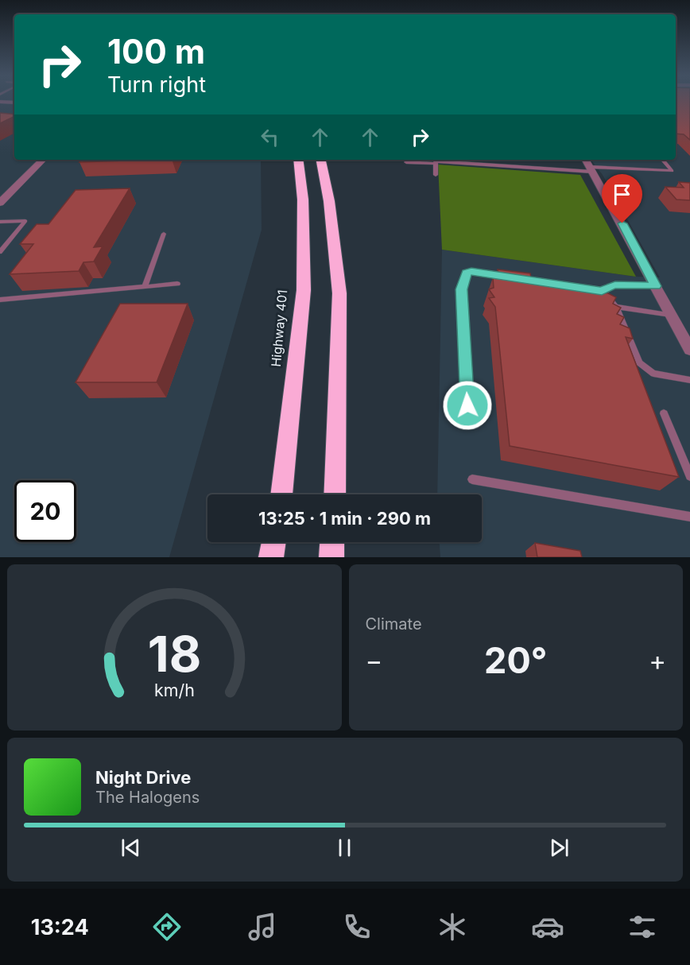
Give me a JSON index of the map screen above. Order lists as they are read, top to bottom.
{
  "streets": {
    "highway": ["Highway 401"]
  },
  "page": {
    "turn": ["100 m", "Turn right"],
    "limit": "20",
    "trip": "13:25 · 1 min · 290 m",
    "tile": "Climate",
    "heat": ["−", "20°", "+"],
    "song": ["Night Drive", "The Halogens"],
    "tabs": "13:24",
    "gauge": ["18", "km/h"]
  }
}
